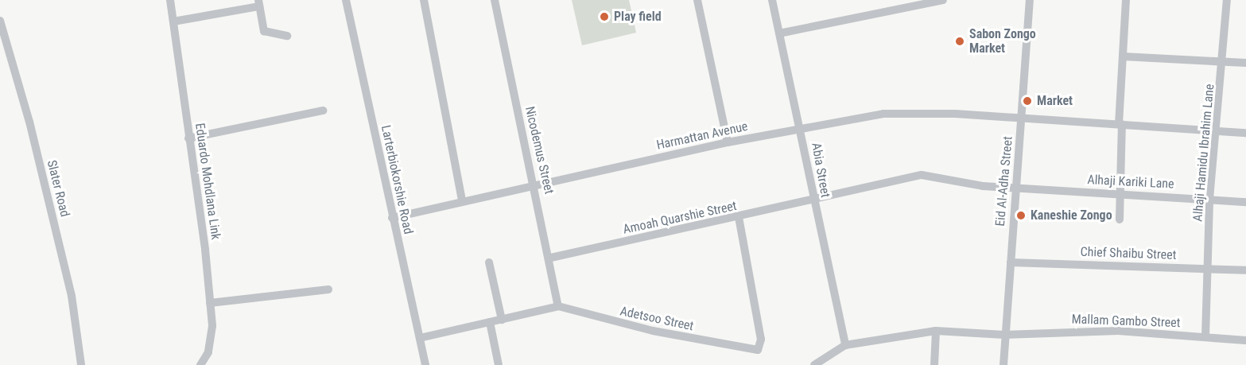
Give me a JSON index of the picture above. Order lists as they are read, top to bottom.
{
  "streets": {
    "street": [
      "Harmattan Avenue",
      "Nicodemus Street",
      "Alhaji Hamidu Ibrahim Lane",
      "Abia Street",
      "Larterbiokorshie Road",
      "Eduardo Mohdlana Link",
      "Eid Al-Adha Street",
      "Alhaji Kariki Lane",
      "Slater Road",
      "Amoah Quarshie Street",
      "Chief Shaibu Street",
      "Adetsoo Street",
      "Mallam Gambo Street"
    ]
  },
  "crossings": [
    ["Harmattan Avenue", "Nicodemus Street"],
    ["Harmattan Avenue", "Alhaji Hamidu Ibrahim Lane"],
    ["Harmattan Avenue", "Abia Street"],
    ["Harmattan Avenue", "Larterbiokorshie Road"],
    ["Harmattan Avenue", "Eid Al-Adha Street"],
    ["Nicodemus Street", "Amoah Quarshie Street"],
    ["Nicodemus Street", "Adetsoo Street"],
    ["Alhaji Hamidu Ibrahim Lane", "Alhaji Kariki Lane"],
    ["Alhaji Hamidu Ibrahim Lane", "Chief Shaibu Street"],
    ["Alhaji Hamidu Ibrahim Lane", "Mallam Gambo Street"],
    ["Abia Street", "Alhaji Kariki Lane"],
    ["Abia Street", "Amoah Quarshie Street"],
    ["Abia Street", "Mallam Gambo Street"],
    ["Larterbiokorshie Road", "Adetsoo Street"],
    ["Eid Al-Adha Street", "Alhaji Kariki Lane"],
    ["Eid Al-Adha Street", "Chief Shaibu Street"],
    ["Eid Al-Adha Street", "Mallam Gambo Street"],
    ["Alhaji Kariki Lane", "Amoah Quarshie Street"],
    ["Amoah Quarshie Street", "Adetsoo Street"]
  ],
  "places": [
    "Play field",
    "Sabon Zongo Market",
    "Market",
    "Kaneshie Zongo"
  ]
}
